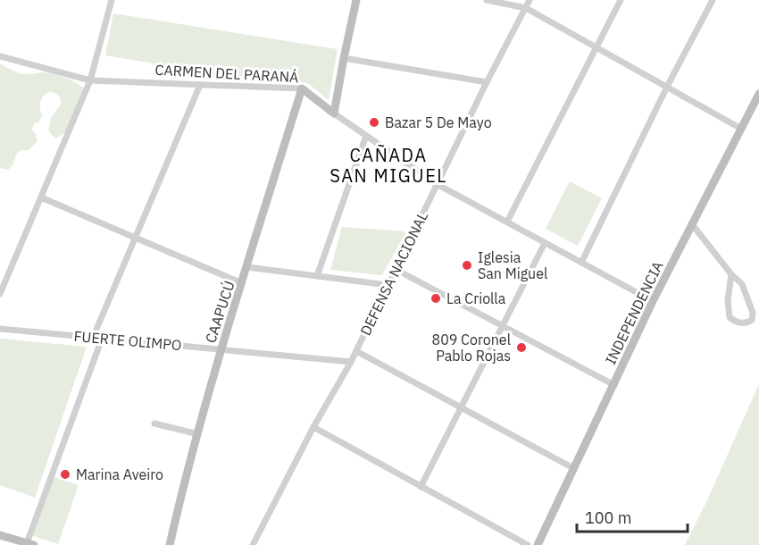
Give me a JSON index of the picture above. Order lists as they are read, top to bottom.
{
  "streets": {
    "street": [
      "CARMEN DEL PARANÁ",
      "DEFENSA NACIONAL",
      "CAAPUCÚ",
      "INDEPENDENCIA",
      "FUERTE OLIMPO"
    ]
  },
  "crossings": [
    ["CARMEN DEL PARANÁ", "DEFENSA NACIONAL"],
    ["CARMEN DEL PARANÁ", "CAAPUCÚ"],
    ["CARMEN DEL PARANÁ", "INDEPENDENCIA"],
    ["DEFENSA NACIONAL", "FUERTE OLIMPO"],
    ["CAAPUCÚ", "FUERTE OLIMPO"]
  ],
  "districts": ["CAÑADA SAN MIGUEL"],
  "places": [
    "Bazar 5 De Mayo",
    "Iglesia San Miguel",
    "La Criolla",
    "809 Coronel Pablo Rojas",
    "Marina Aveiro"
  ],
  "scale_bar": "100 m"
}
